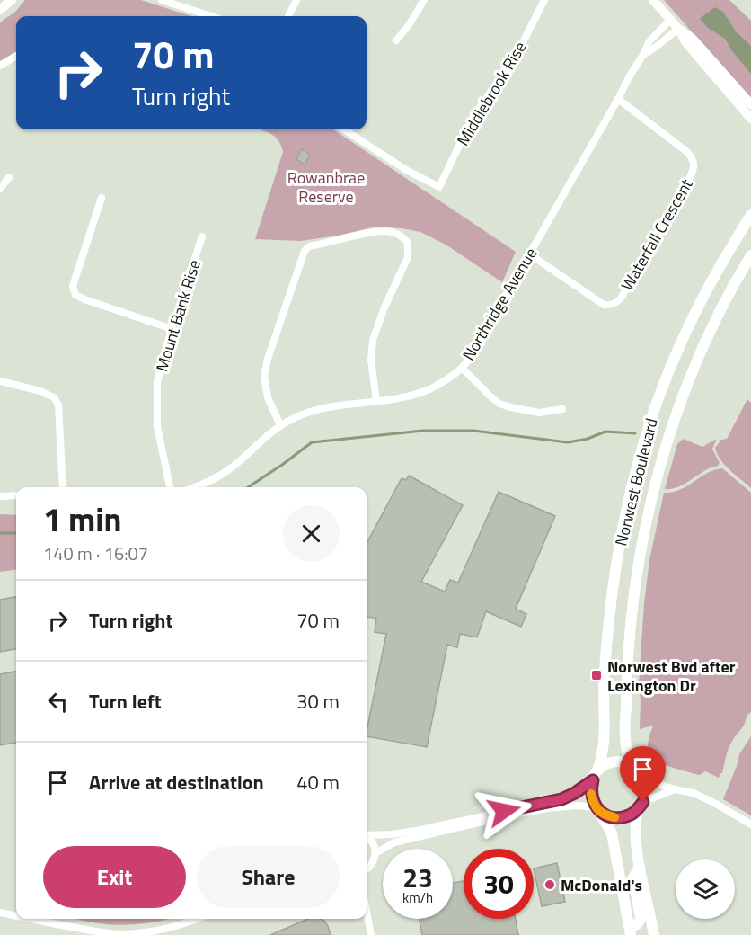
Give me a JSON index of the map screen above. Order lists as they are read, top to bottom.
{
  "streets": {
    "main road": ["Norwest Boulevard"],
    "street": [
      "Middlebrook Rise",
      "Waterfall Crescent",
      "Northridge Avenue",
      "Mount Bank Rise"
    ]
  },
  "crossings": [
    ["Waterfall Crescent", "Northridge Avenue"]
  ],
  "parks": ["Rowanbrae Reserve"],
  "places": {
    "transit": ["Norwest Bvd after Lexington Dr"],
    "other": ["McDonald's"]
  },
  "page": {
    "turn": ["70 m", "Turn right"],
    "heading": ["1 min", "140 m · 16:07"],
    "list": [
      {
        "name": "Turn right",
        "value": "70 m"
      },
      {
        "name": "Turn left",
        "value": "30 m"
      },
      {
        "name": "Arrive at destination",
        "value": "40 m"
      }
    ],
    "buttons": ["Exit", "Share"],
    "speed": "23 km/h",
    "limit": "30"
  }
}
